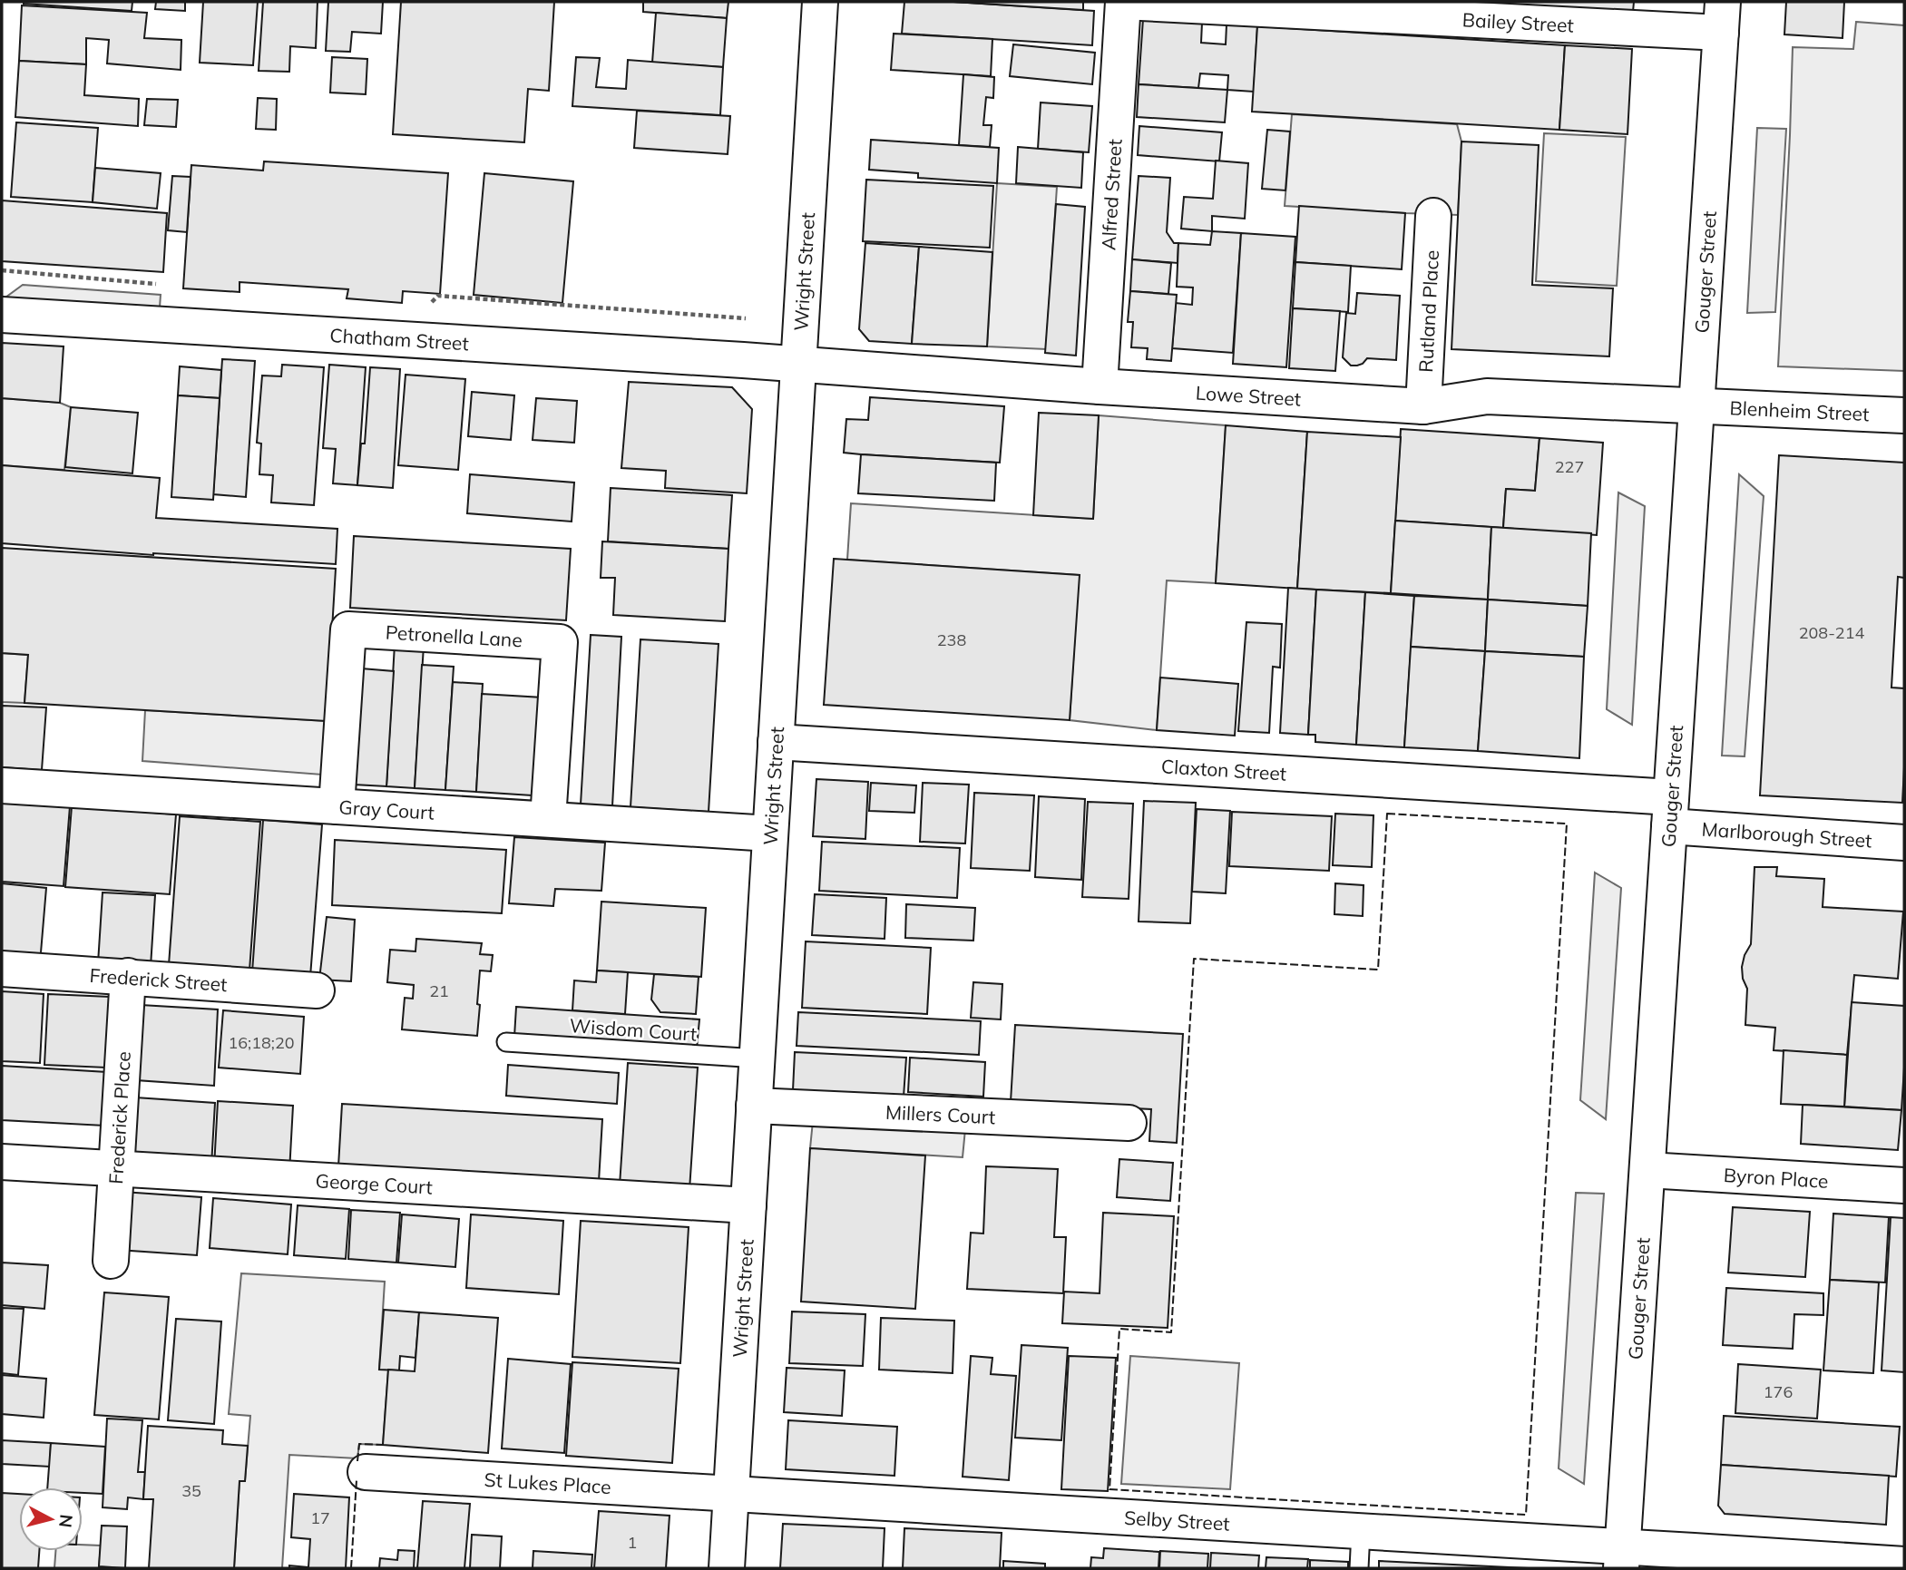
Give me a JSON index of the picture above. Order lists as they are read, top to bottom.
{
  "streets": {
    "street": [
      "Bailey Street",
      "Alfred Street",
      "Wright Street",
      "Gouger Street",
      "Rutland Place",
      "Chatham Street",
      "Lowe Street",
      "Blenheim Street",
      "Petronella Lane",
      "Claxton Street",
      "Gray Court",
      "Marlborough Street",
      "Frederick Street",
      "Millers Court",
      "Frederick Place",
      "Byron Place",
      "George Court",
      "St Lukes Place",
      "Selby Street"
    ],
    "lane": ["Wisdom Court"]
  },
  "crossings": [
    ["Bailey Street", "Alfred Street"],
    ["Bailey Street", "Gouger Street"],
    ["Alfred Street", "Lowe Street"],
    ["Wright Street", "Chatham Street"],
    ["Wright Street", "Lowe Street"],
    ["Wright Street", "Claxton Street"],
    ["Wright Street", "Gray Court"],
    ["Wright Street", "Wisdom Court"],
    ["Wright Street", "Millers Court"],
    ["Wright Street", "George Court"],
    ["Wright Street", "St Lukes Place"],
    ["Wright Street", "Selby Street"],
    ["Gouger Street", "Lowe Street"],
    ["Gouger Street", "Blenheim Street"],
    ["Gouger Street", "Claxton Street"],
    ["Gouger Street", "Marlborough Street"],
    ["Gouger Street", "Byron Place"],
    ["Gouger Street", "Selby Street"],
    ["Rutland Place", "Lowe Street"],
    ["Chatham Street", "Lowe Street"],
    ["Lowe Street", "Blenheim Street"],
    ["Petronella Lane", "Gray Court"],
    ["Claxton Street", "Marlborough Street"],
    ["Frederick Street", "Frederick Place"],
    ["Frederick Place", "George Court"],
    ["St Lukes Place", "Selby Street"]
  ],
  "house_numbers": [
    "227",
    "208-214",
    "238",
    "21",
    "16;18;20",
    "176",
    "35",
    "17",
    "1"
  ],
  "north": "right"
}
